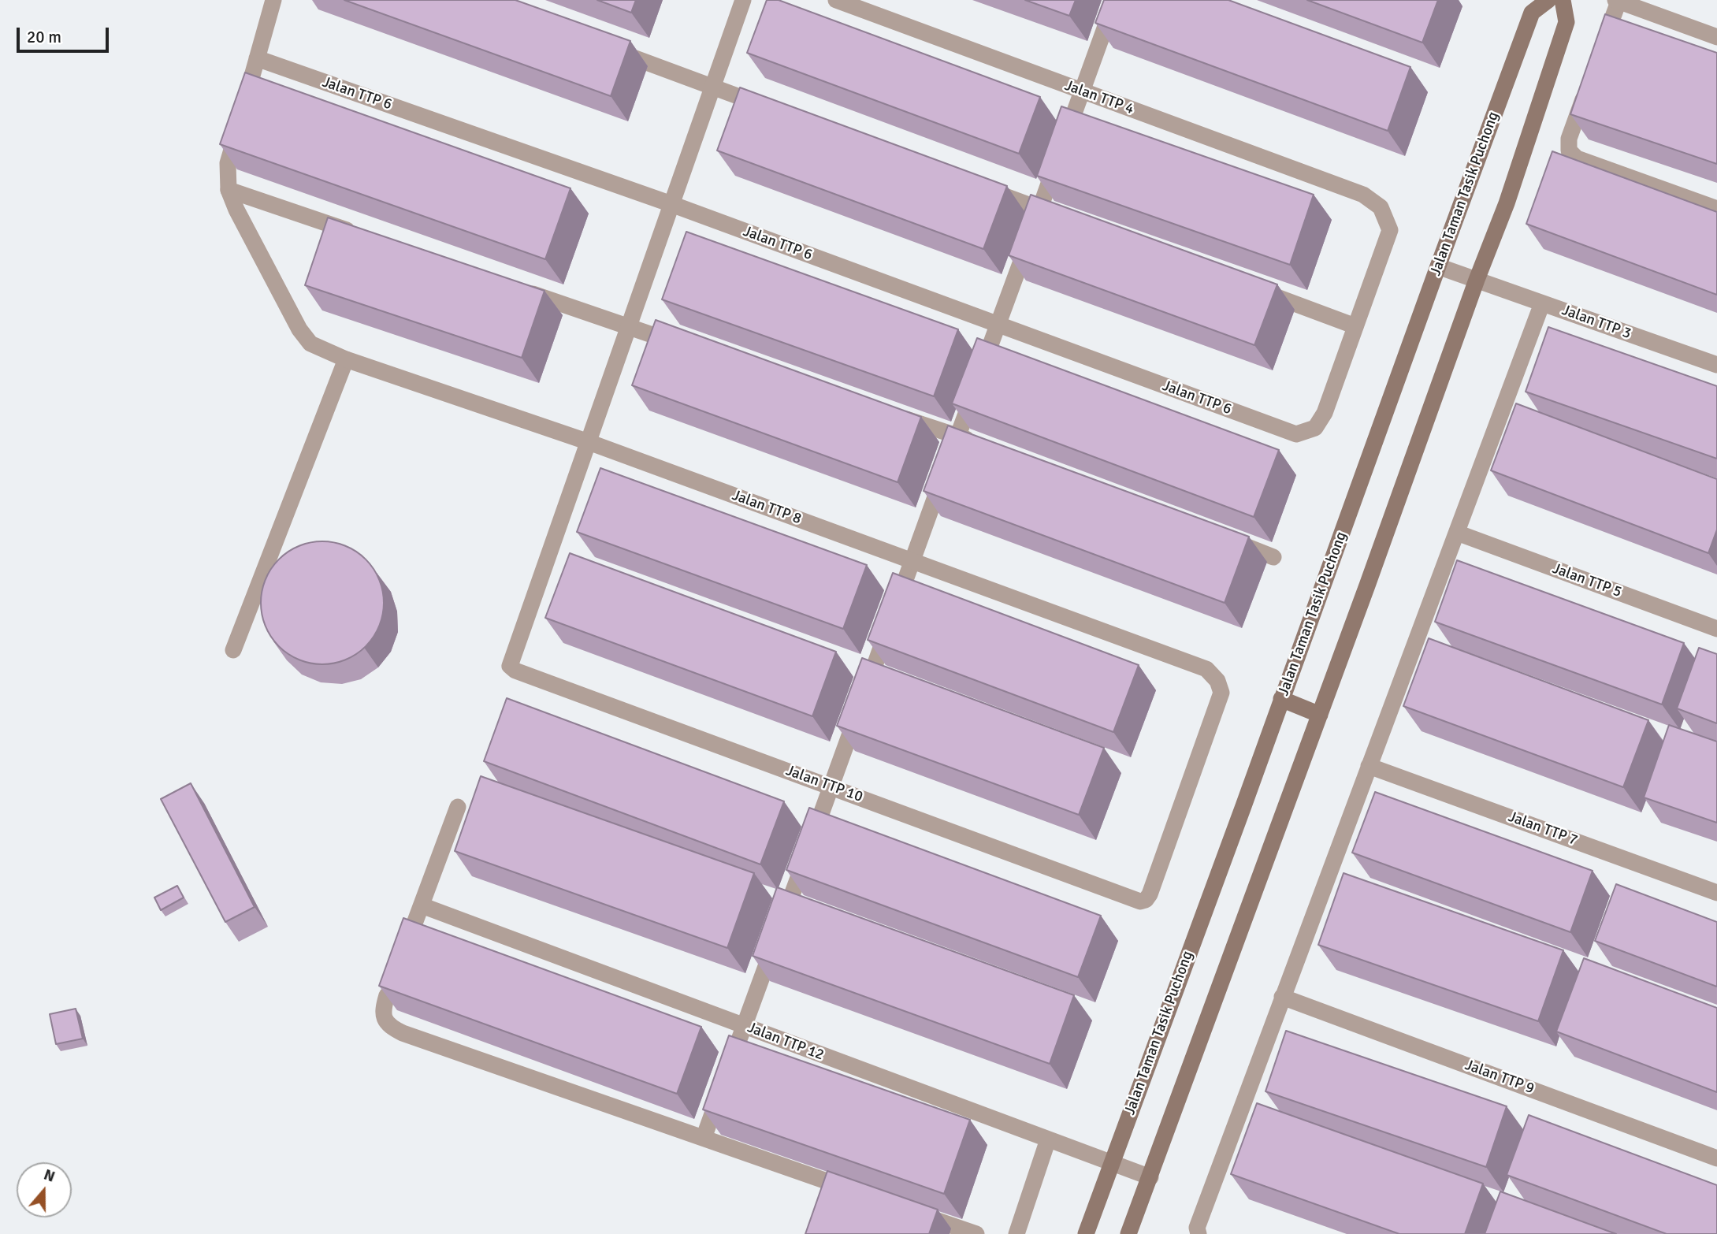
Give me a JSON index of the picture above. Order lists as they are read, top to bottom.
{
  "streets": {
    "street": [
      "Jalan TTP 6",
      "Jalan TTP 4",
      "Jalan Taman Tasik Puchong",
      "Jalan TTP 3",
      "Jalan TTP 8",
      "Jalan TTP 5",
      "Jalan TTP 10",
      "Jalan TTP 7",
      "Jalan TTP 12",
      "Jalan TTP 9"
    ]
  },
  "crossings": [
    ["Jalan TTP 6", "Jalan TTP 4"],
    ["Jalan Taman Tasik Puchong", "Jalan TTP 3"],
    ["Jalan Taman Tasik Puchong", "Jalan TTP 12"],
    ["Jalan TTP 8", "Jalan TTP 10"]
  ],
  "scale_bar": "20 m",
  "north": "top"
}
